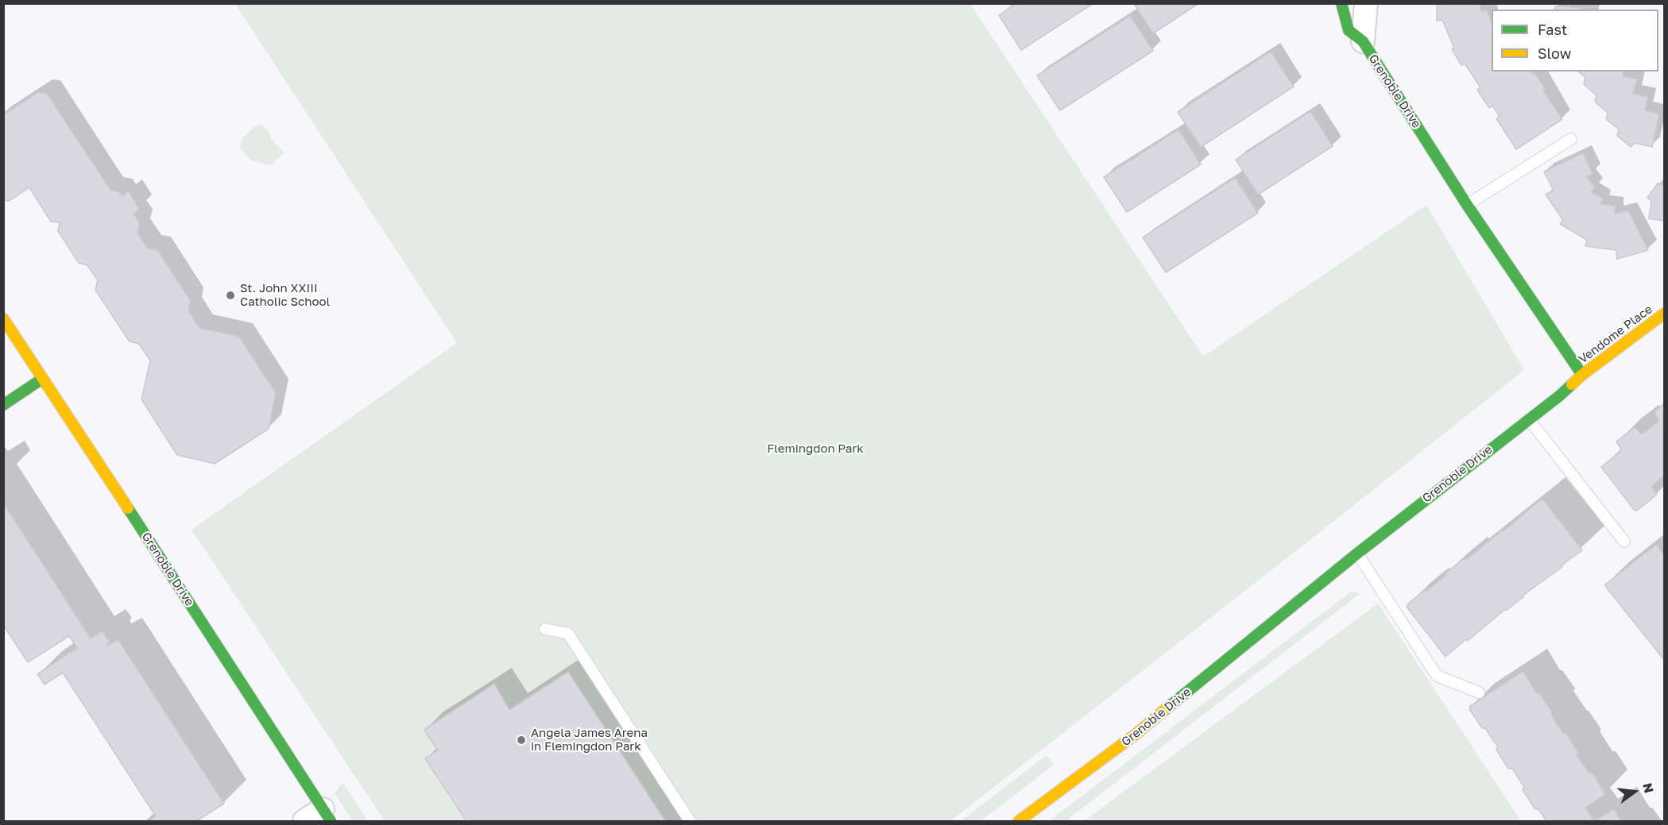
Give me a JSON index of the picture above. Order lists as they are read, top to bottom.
{
  "streets": {
    "street": ["Grenoble Drive", "Vendome Place"]
  },
  "crossings": [
    ["Grenoble Drive", "Vendome Place"]
  ],
  "parks": ["Flemingdon Park"],
  "places": ["St. John XXIII Catholic School", "Angela James Arena in Flemingdon Park"],
  "legend": ["Fast", "Slow"],
  "north": "right"
}
